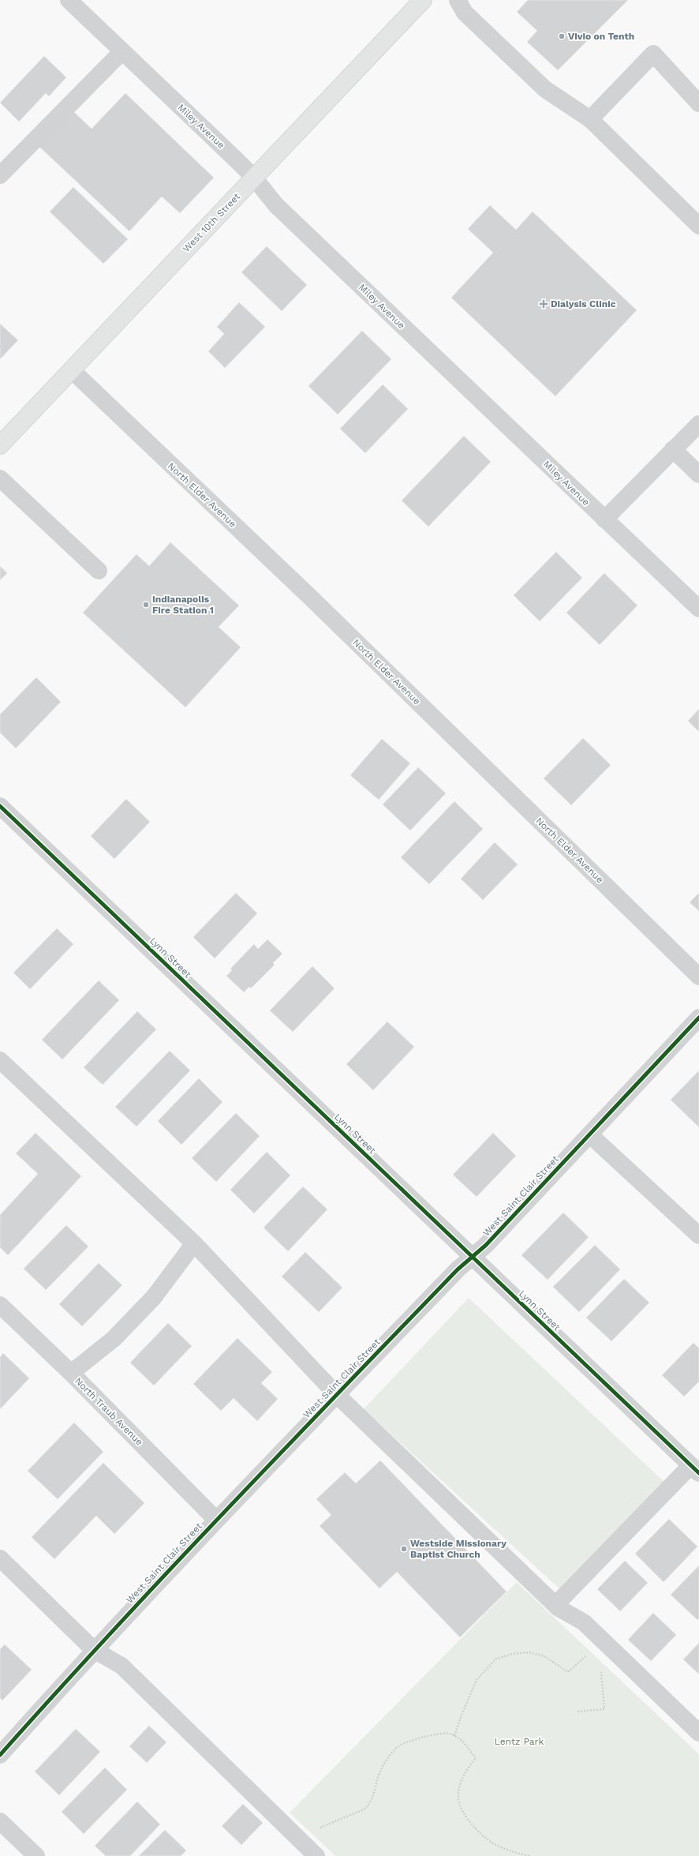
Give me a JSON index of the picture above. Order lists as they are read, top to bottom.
{
  "streets": {
    "main road": ["West 10th Street"],
    "street": [
      "Miley Avenue",
      "North Elder Avenue",
      "Lynn Street",
      "West Saint Clair Street",
      "North Traub Avenue"
    ]
  },
  "crossings": [
    ["Miley Avenue", "West 10th Street"],
    ["West 10th Street", "North Elder Avenue"],
    ["Lynn Street", "West Saint Clair Street"],
    ["West Saint Clair Street", "North Traub Avenue"]
  ],
  "parks": ["Lentz Park"],
  "places": {
    "other": ["Vivio on Tenth", "Indianapolis Fire Station 1", "Westside Missionary Baptist Church"],
    "health": ["Dialysis Clinic"]
  }
}
